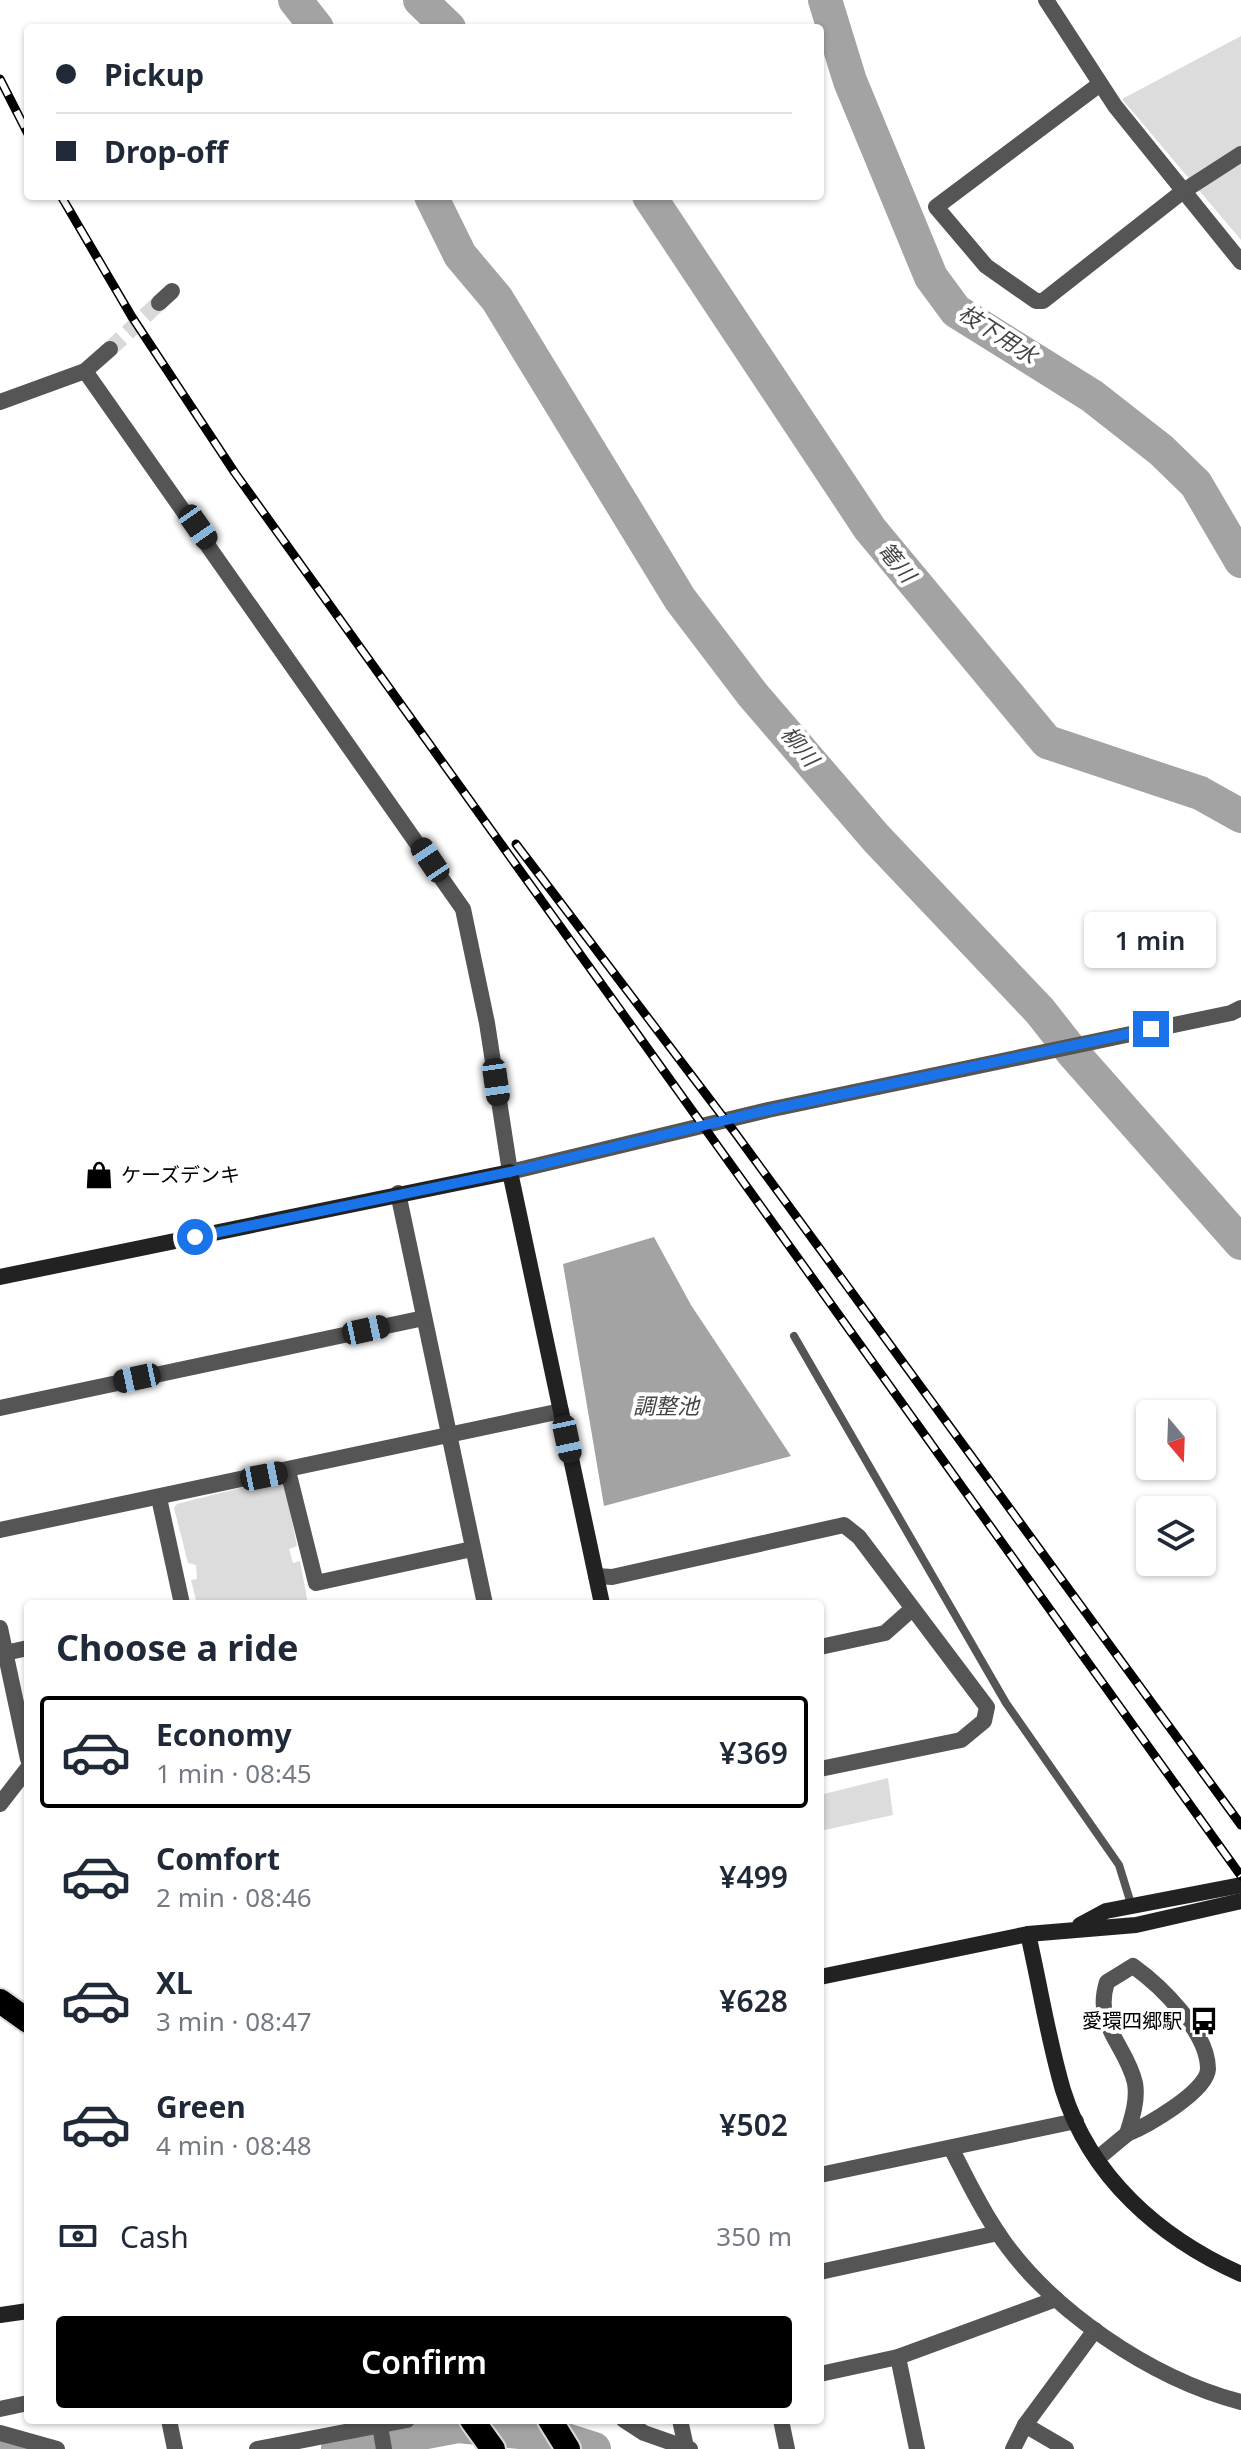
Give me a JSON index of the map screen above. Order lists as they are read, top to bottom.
{
  "water": [
    "枝下用水",
    "篭川",
    "柳川",
    "調整池"
  ],
  "places": {
    "shop": ["ケーズデンキ"],
    "bus stop": ["愛環四郷駅"]
  },
  "north": "bottom",
  "page": {
    "banner": ["Pickup", "Drop-off"],
    "bubble": "1 min",
    "heading": "Choose a ride",
    "list": [
      {
        "name": "Economy",
        "note": "1 min · 08:45",
        "value": "¥369"
      },
      {
        "name": "Comfort",
        "note": "2 min · 08:46",
        "value": "¥499"
      },
      {
        "name": "XL",
        "note": "3 min · 08:47",
        "value": "¥628"
      },
      {
        "name": "Green",
        "note": "4 min · 08:48",
        "value": "¥502"
      }
    ],
    "pay": ["Cash", "350 m"],
    "buttons": "Confirm"
  }
}
